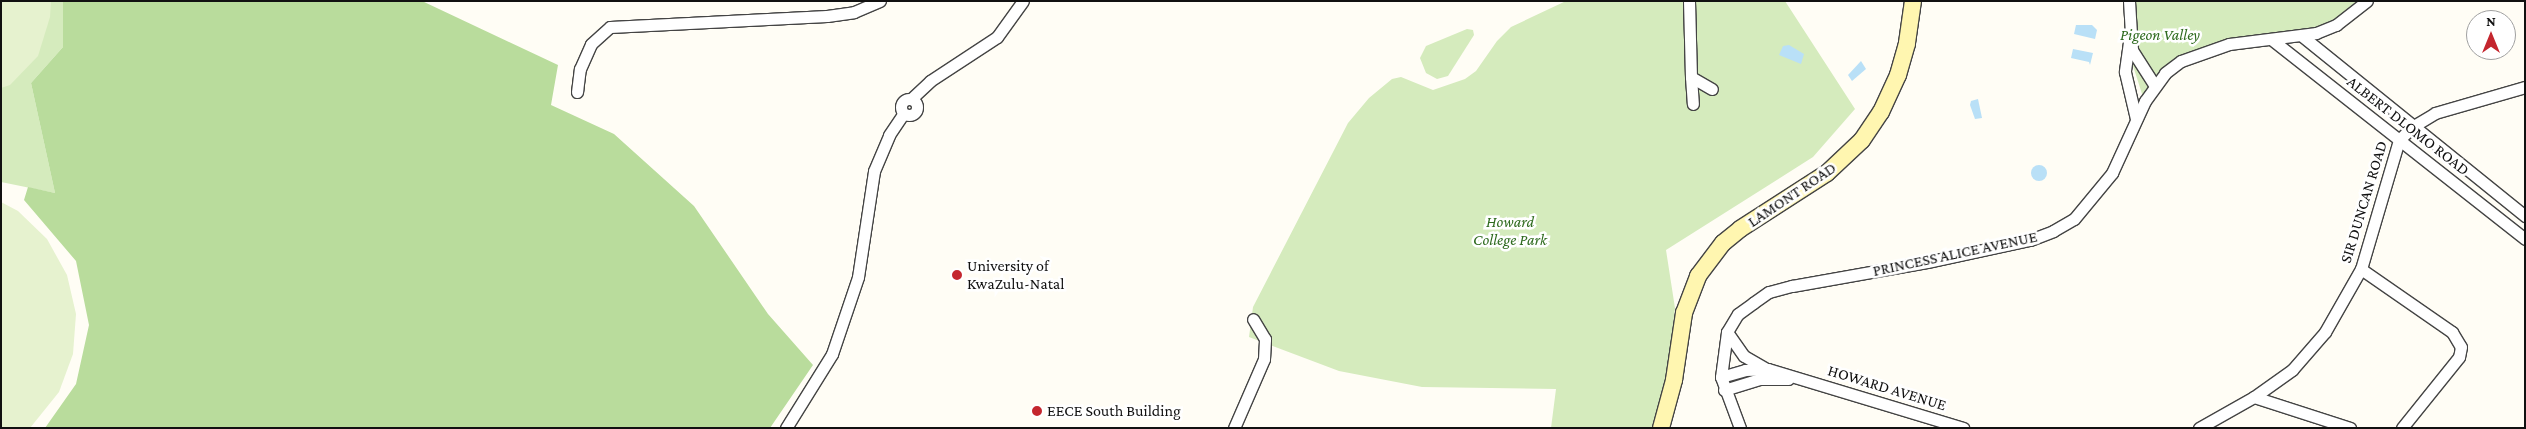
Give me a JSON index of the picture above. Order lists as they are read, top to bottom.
{
  "streets": {
    "street": [
      "ALBERT DLOMO ROAD",
      "LAMONT ROAD",
      "SIR DUNCAN ROAD",
      "PRINCESS ALICE AVENUE",
      "HOWARD AVENUE"
    ]
  },
  "crossings": [
    ["ALBERT DLOMO ROAD", "SIR DUNCAN ROAD"],
    ["ALBERT DLOMO ROAD", "PRINCESS ALICE AVENUE"],
    ["PRINCESS ALICE AVENUE", "HOWARD AVENUE"]
  ],
  "parks": ["Pigeon Valley", "Howard College Park"],
  "places": ["University of KwaZulu-Natal", "EECE South Building"],
  "north": "top"
}
